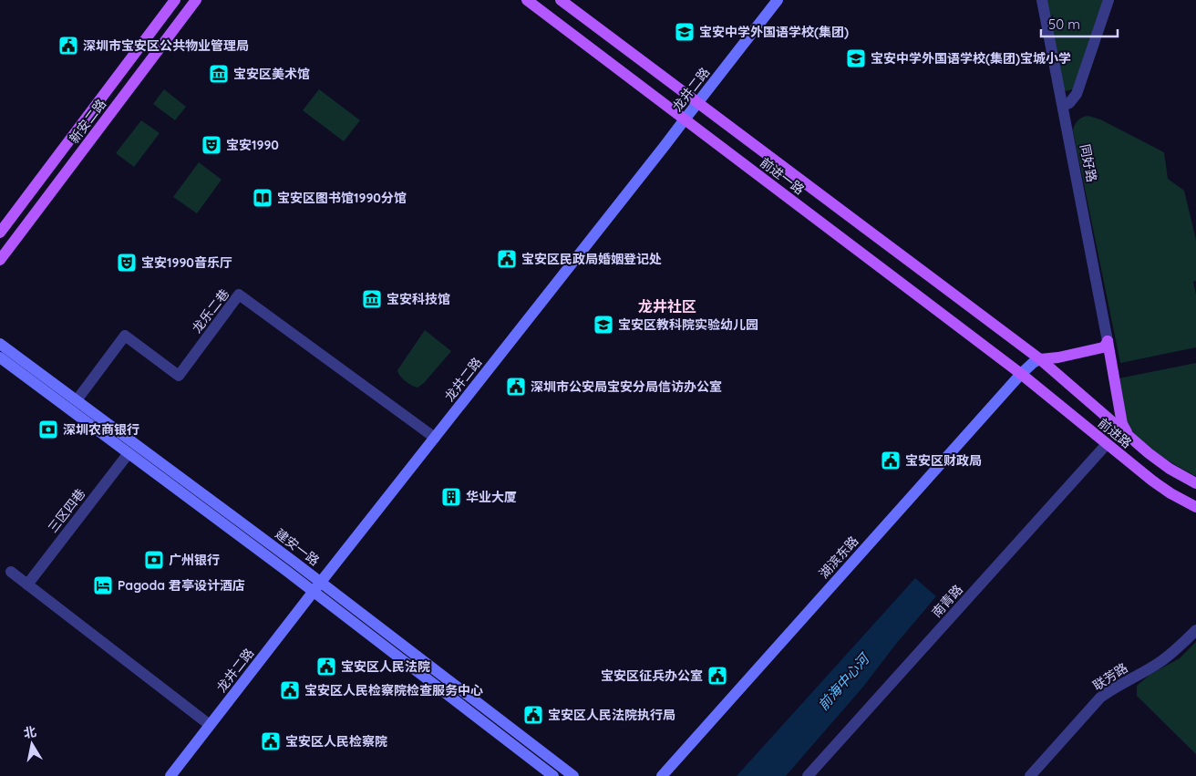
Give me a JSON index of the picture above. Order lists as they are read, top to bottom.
{
  "streets": {
    "main road": [
      "龙井二路",
      "新安二路",
      "前进一路",
      "前进路",
      "建安一路",
      "湖滨东路"
    ],
    "street": [
      "同好路",
      "龙乐二巷",
      "三区四巷",
      "南青路",
      "联芳路"
    ]
  },
  "crossings": [
    ["龙井二路", "前进一路"],
    ["龙井二路", "龙乐二巷"],
    ["龙井二路", "建安一路"],
    ["前进一路", "前进路"],
    ["前进一路", "湖滨东路"],
    ["龙乐二巷", "建安一路"],
    ["前进路", "湖滨东路"],
    ["前进路", "南青路"],
    ["三区四巷", "建安一路"]
  ],
  "districts": ["龙井社区"],
  "water": ["前海中心河"],
  "places": {
    "school or university": ["宝安中学外国语学校(集团)", "宝安中学外国语学校(集团)宝城小学", "宝安区教科院实验幼儿园"],
    "public building": [
      "深圳市宝安区公共物业管理局",
      "宝安区民政局婚姻登记处",
      "深圳市公安局宝安分局信访办公室",
      "宝安区财政局",
      "宝安区人民法院",
      "宝安区征兵办公室",
      "宝安区人民检察院检查服务中心",
      "宝安区人民法院执行局",
      "宝安区人民检察院"
    ],
    "museum": ["宝安区美术馆", "宝安科技馆"],
    "theatre": ["宝安1990", "宝安1990音乐厅"],
    "library": ["宝安区图书馆1990分馆"],
    "bank": ["深圳农商银行", "广州银行"],
    "building": ["华业大厦"],
    "hotel": ["Pagoda 君亭设计酒店"]
  },
  "scale_bar": "50 m",
  "north": "top"
}
